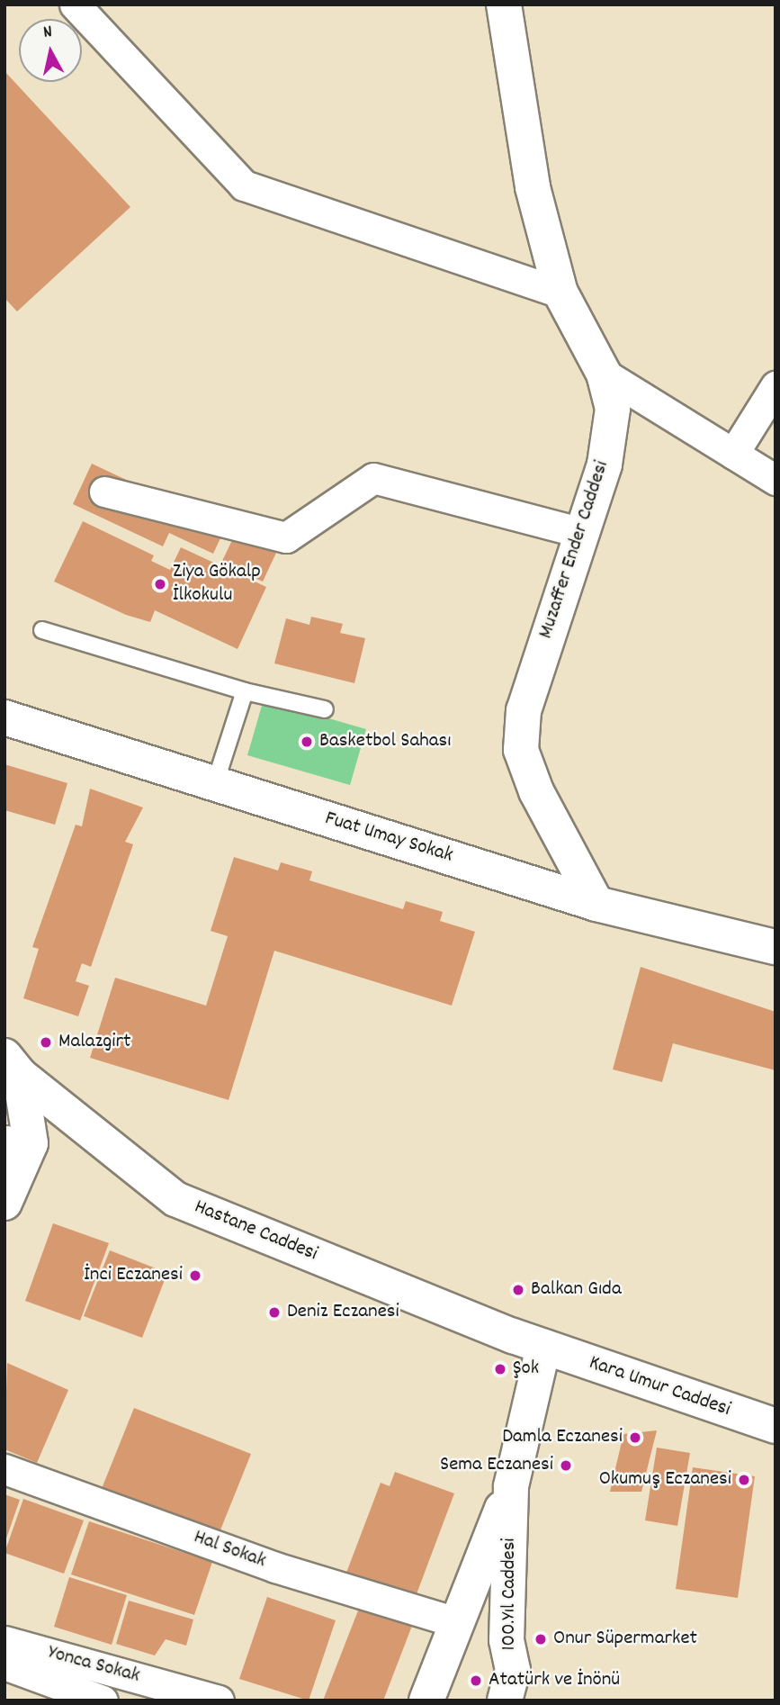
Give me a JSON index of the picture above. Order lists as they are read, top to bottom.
{
  "streets": {
    "street": [
      "Muzaffer Ender Caddesi",
      "Fuat Umay Sokak",
      "Hastane Caddesi",
      "Kara Umur Caddesi",
      "Hal Sokak",
      "100.Yıl Caddesi",
      "Yonca Sokak"
    ]
  },
  "crossings": [
    ["Muzaffer Ender Caddesi", "Fuat Umay Sokak"],
    ["Hastane Caddesi", "Kara Umur Caddesi"],
    ["Hastane Caddesi", "100.Yıl Caddesi"],
    ["Kara Umur Caddesi", "100.Yıl Caddesi"],
    ["Hal Sokak", "100.Yıl Caddesi"]
  ],
  "places": [
    "Ziya Gökalp İlkokulu",
    "Basketbol Sahası",
    "Malazgirt",
    "İnci Eczanesi",
    "Balkan Gıda",
    "Deniz Eczanesi",
    "Şok",
    "Damla Eczanesi",
    "Sema Eczanesi",
    "Okumuş Eczanesi",
    "Onur Süpermarket",
    "Atatürk ve İnönü"
  ],
  "north": "top"
}
